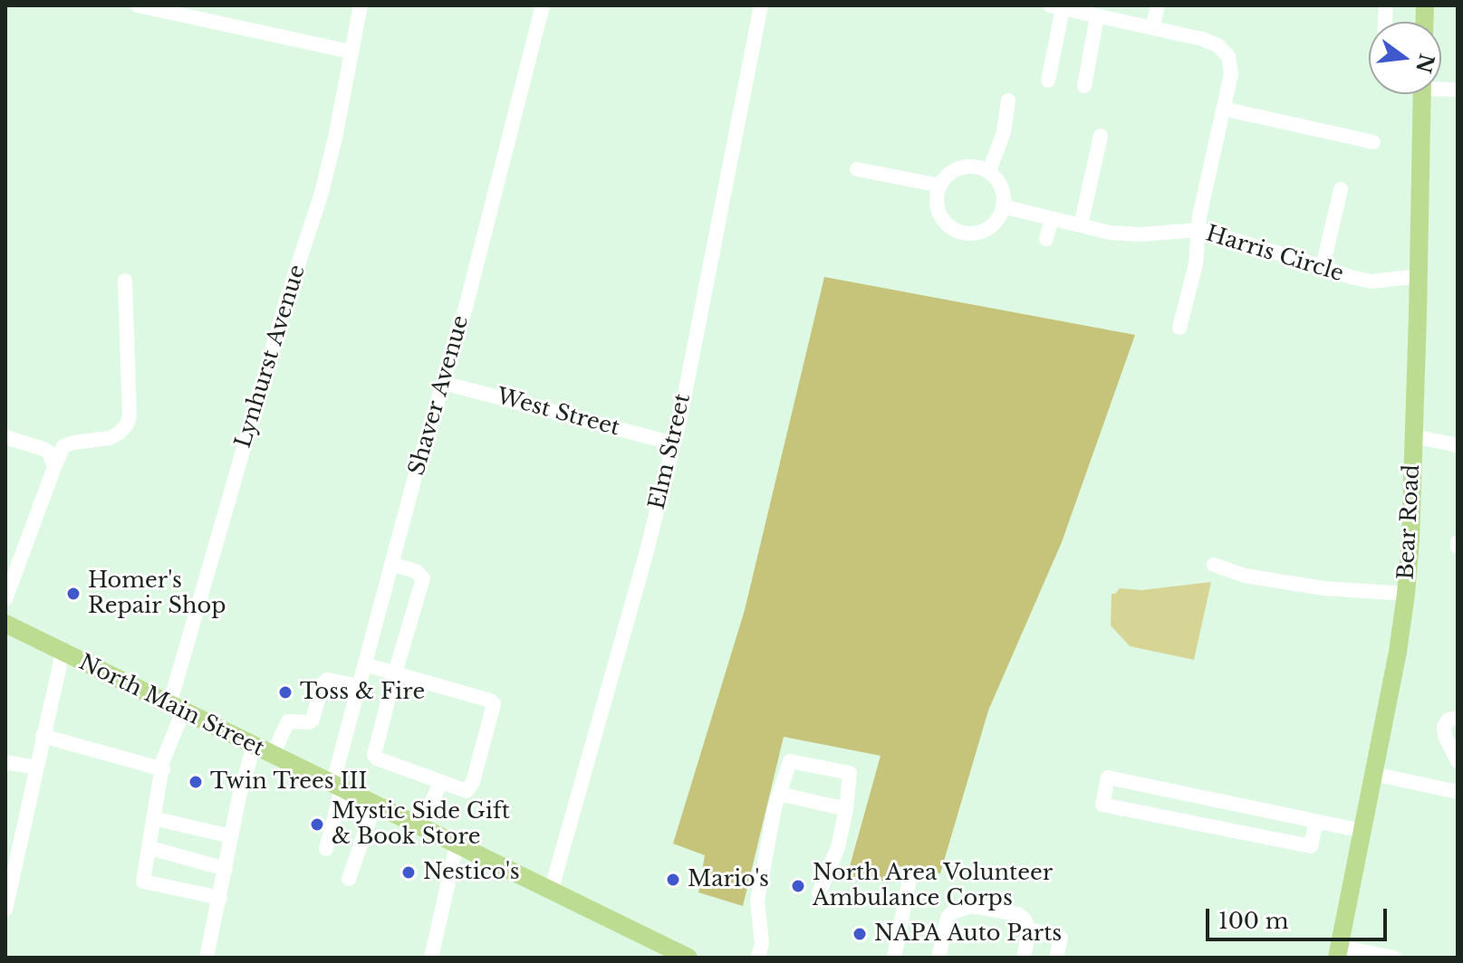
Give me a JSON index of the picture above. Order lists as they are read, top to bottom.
{
  "streets": {
    "main road": ["Bear Road", "North Main Street"],
    "street": [
      "Harris Circle",
      "Lynhurst Avenue",
      "Shaver Avenue",
      "West Street",
      "Elm Street"
    ]
  },
  "crossings": [
    ["Harris Circle", "Bear Road"],
    ["Lynhurst Avenue", "North Main Street"],
    ["Shaver Avenue", "West Street"],
    ["Shaver Avenue", "North Main Street"],
    ["West Street", "Elm Street"],
    ["Elm Street", "North Main Street"]
  ],
  "places": [
    "Homer's Repair Shop",
    "Toss & Fire",
    "Twin Trees III",
    "Mystic Side Gift & Book Store",
    "Nestico's",
    "Mario's",
    "North Area Volunteer Ambulance Corps",
    "NAPA Auto Parts"
  ],
  "scale_bar": "100 m",
  "north": "right"
}
